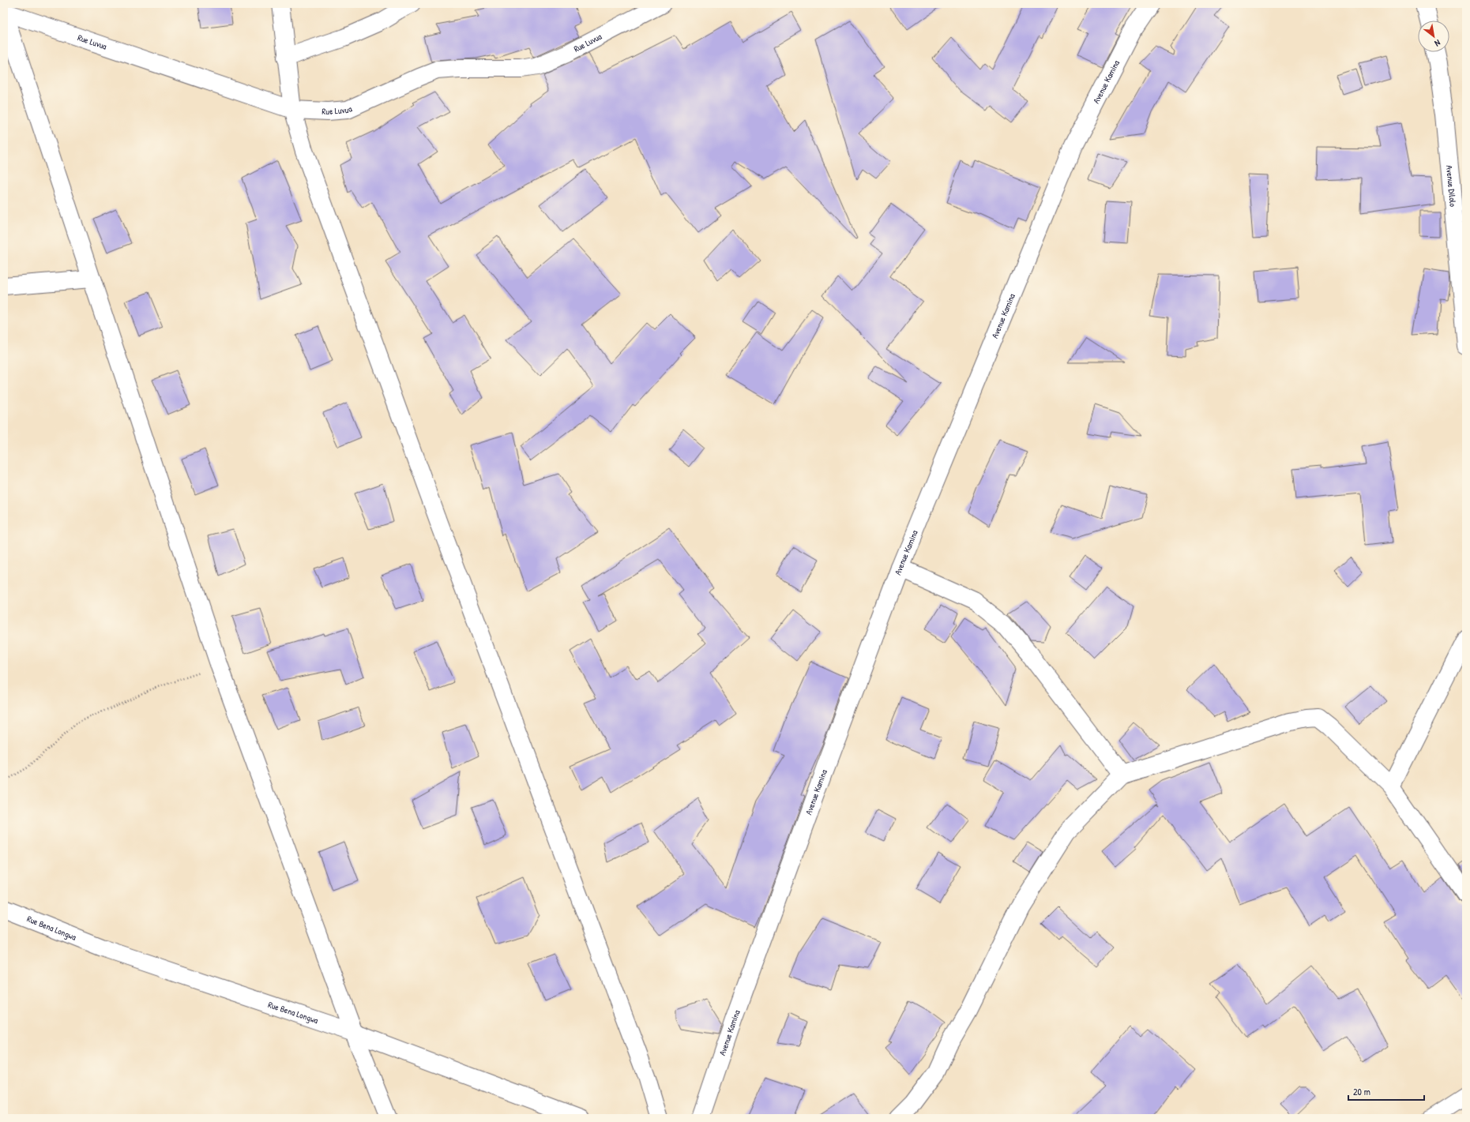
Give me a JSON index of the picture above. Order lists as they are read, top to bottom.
{
  "streets": {
    "street": [
      "Rue Luvua",
      "Avenue Kamina",
      "Avenue Dilolo",
      "Rue Bena Longwa"
    ]
  },
  "scale_bar": "20 m",
  "north": "bottom right"
}
